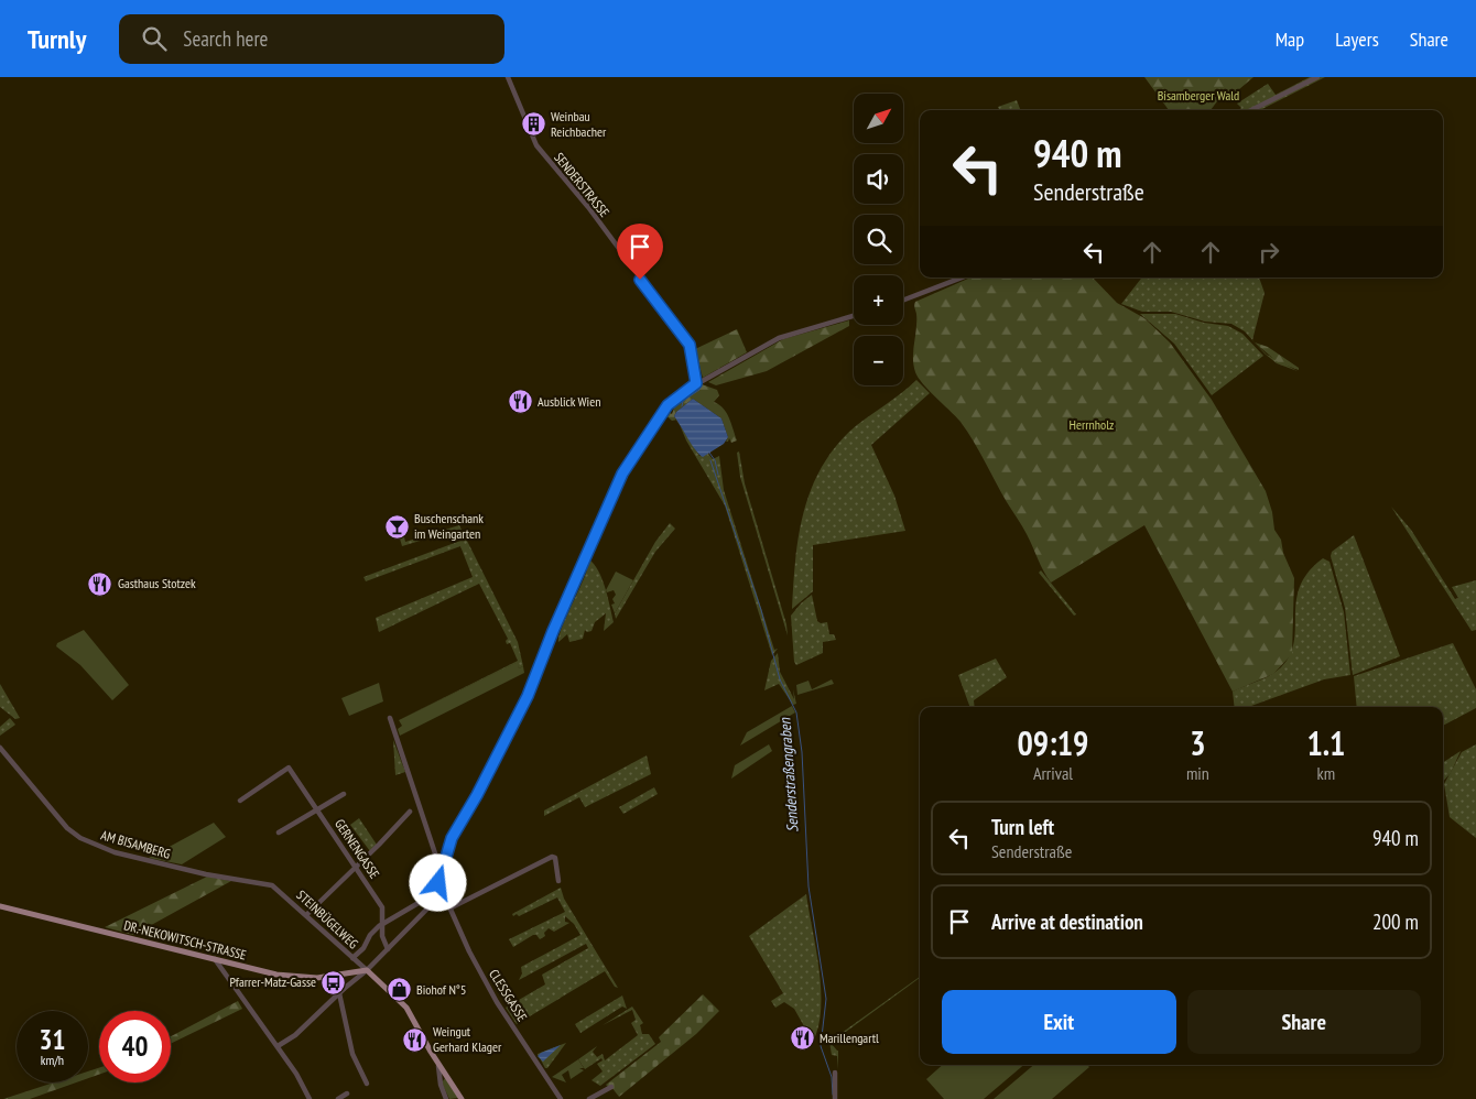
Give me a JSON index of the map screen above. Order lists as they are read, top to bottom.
{
  "streets": {
    "main road": ["DR.-NEKOWITSCH-STRASSE"],
    "street": [
      "SENDERSTRASSE",
      "AM BISAMBERG",
      "GERNENGASSE",
      "STEINBÜGELWEG",
      "CLESSGASSE"
    ]
  },
  "crossings": [
    ["AM BISAMBERG", "STEINBÜGELWEG"],
    ["STEINBÜGELWEG", "DR.-NEKOWITSCH-STRASSE"]
  ],
  "water": ["Senderstraßengraben"],
  "parks": ["Bisamberger Wald", "Herrnholz"],
  "places": {
    "building": ["Weinbau Reichbacher"],
    "restaurant": [
      "Ausblick Wien",
      "Gasthaus Stotzek",
      "Marillengartl",
      "Weingut Gerhard Klager"
    ],
    "bar": ["Buschenschank im Weingarten"],
    "bus stop": ["Pfarrer-Matz-Gasse"],
    "shop": ["Biohof N°5"]
  },
  "north": "top right",
  "page": {
    "header": "Turnly",
    "search": "Search here",
    "nav": ["Map", "Layers", "Share"],
    "map_buttons": ["+", "−"],
    "turn": ["940 m", "Senderstraße"],
    "eta": [
      "09:19",
      "Arrival",
      "3",
      "min",
      "1.1",
      "km"
    ],
    "list": [
      {
        "name": "Turn left",
        "note": "Senderstraße",
        "value": "940 m"
      },
      {
        "name": "Arrive at destination",
        "value": "200 m"
      }
    ],
    "buttons": ["Exit", "Share"],
    "speed": "31 km/h",
    "limit": "40"
  }
}
